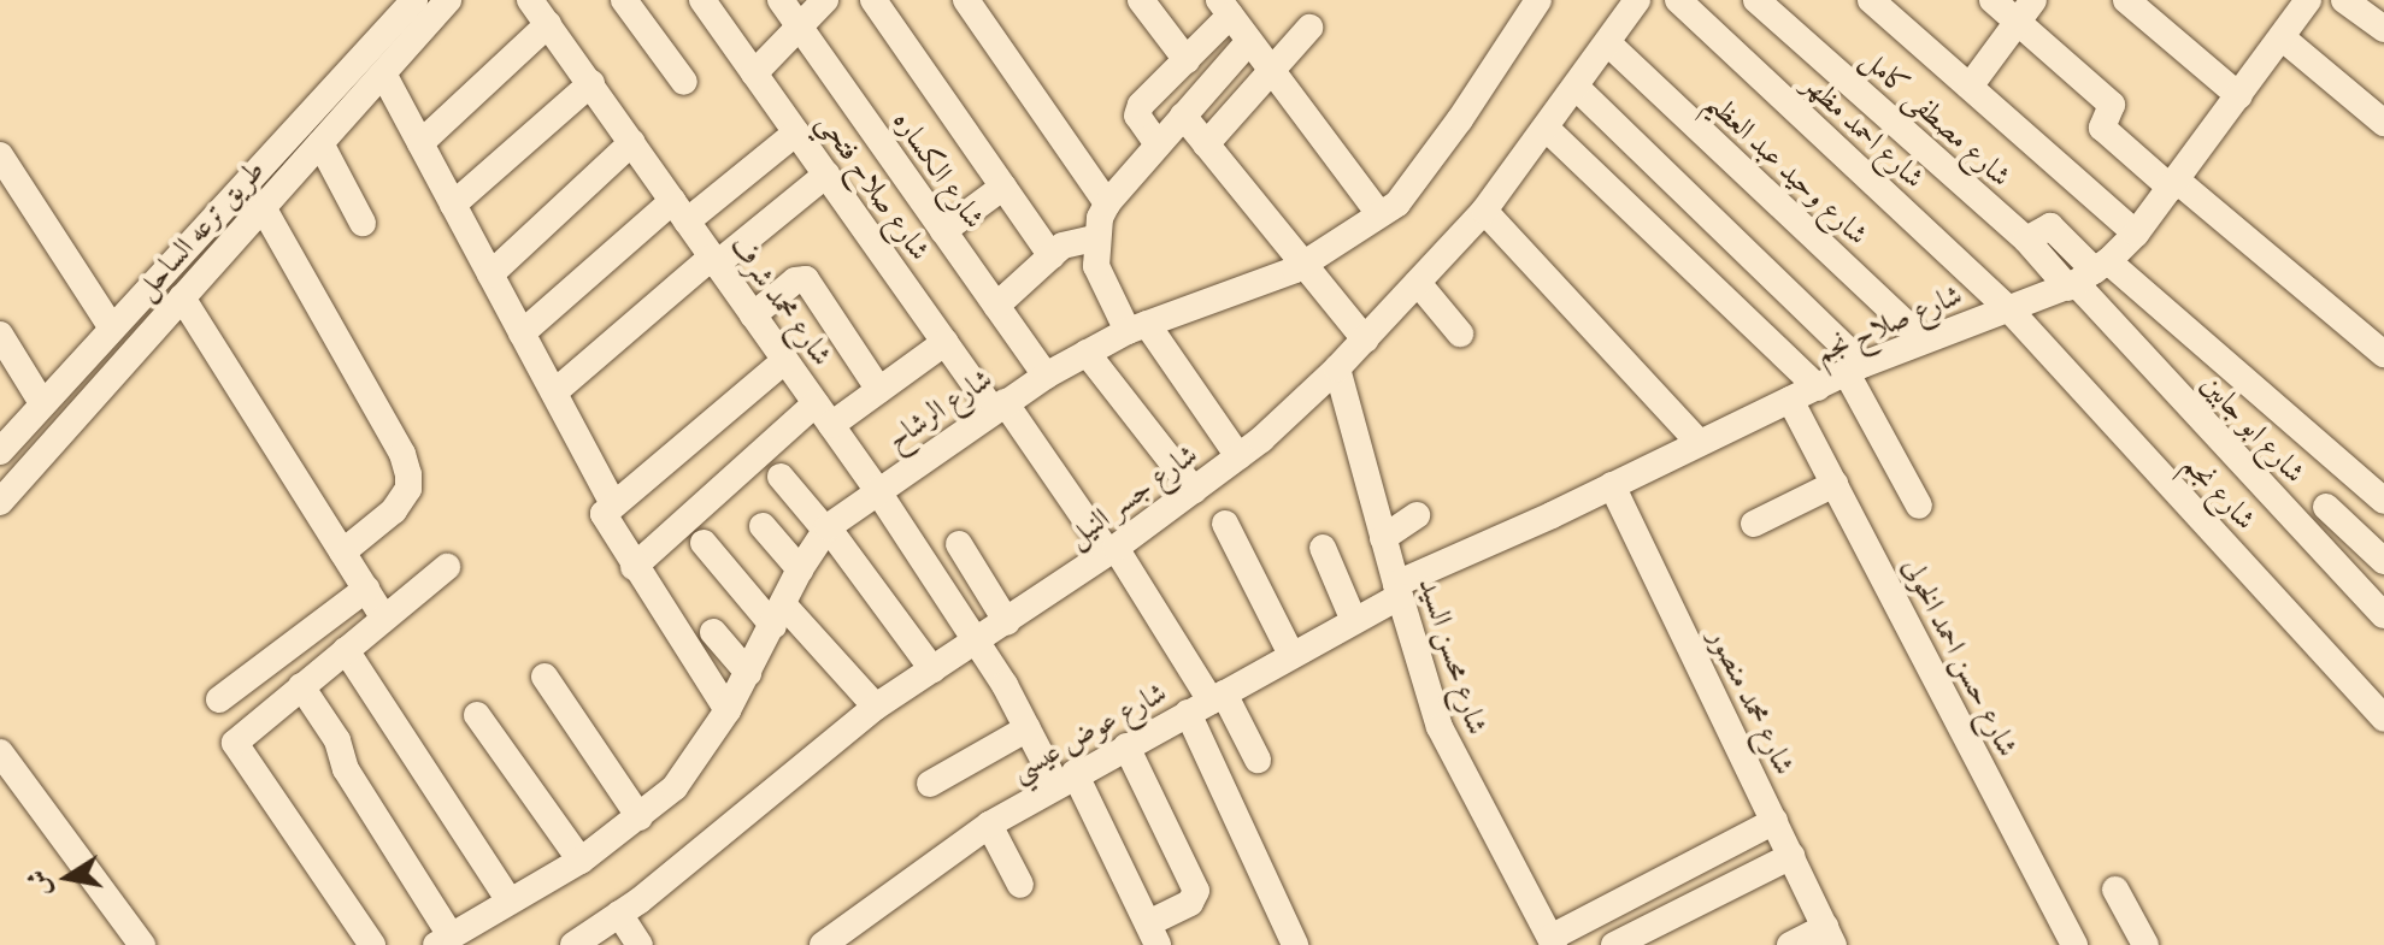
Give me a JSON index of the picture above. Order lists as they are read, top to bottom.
{
  "streets": {
    "street": [
      "شارع مصطفى كامل",
      "شارع احمد مظهر",
      "شارع وحيد عبد العظيم",
      "شارع الكساره",
      "شارع صلاح فتحي",
      "طريق ترعه الساحل",
      "شارع محمد شرف",
      "شارع صلاح نجم",
      "شارع الرشاح",
      "شارع ابو جابين",
      "شارع نجم",
      "شارع جسر النيل",
      "شارع محسن السيد",
      "شارع حسن احمد الخولى",
      "شارع محمد منصور",
      "شارع عوض عيسي"
    ]
  },
  "crossings": [
    ["شارع مصطفى كامل", "شارع صلاح نجم"],
    ["شارع مصطفى كامل", "شارع ابو جابين"],
    ["شارع احمد مظهر", "شارع صلاح نجم"],
    ["شارع احمد مظهر", "شارع نجم"],
    ["شارع وحيد عبد العظيم", "شارع صلاح نجم"],
    ["شارع وحيد عبد العظيم", "شارع جسر النيل"],
    ["شارع الكساره", "شارع الرشاح"],
    ["شارع صلاح فتحي", "شارع الرشاح"],
    ["شارع صلاح فتحي", "شارع جسر النيل"],
    ["شارع صلاح فتحي", "شارع عوض عيسي"],
    ["شارع محمد شرف", "شارع الرشاح"],
    ["شارع محمد شرف", "شارع جسر النيل"],
    ["شارع محمد شرف", "شارع عوض عيسي"],
    ["شارع صلاح نجم", "شارع ابو جابين"],
    ["شارع صلاح نجم", "شارع نجم"],
    ["شارع صلاح نجم", "شارع محسن السيد"],
    ["شارع صلاح نجم", "شارع حسن احمد الخولى"],
    ["شارع صلاح نجم", "شارع محمد منصور"],
    ["شارع صلاح نجم", "شارع عوض عيسي"],
    ["شارع جسر النيل", "شارع محسن السيد"],
    ["شارع محسن السيد", "شارع عوض عيسي"]
  ],
  "north": "left"
}
